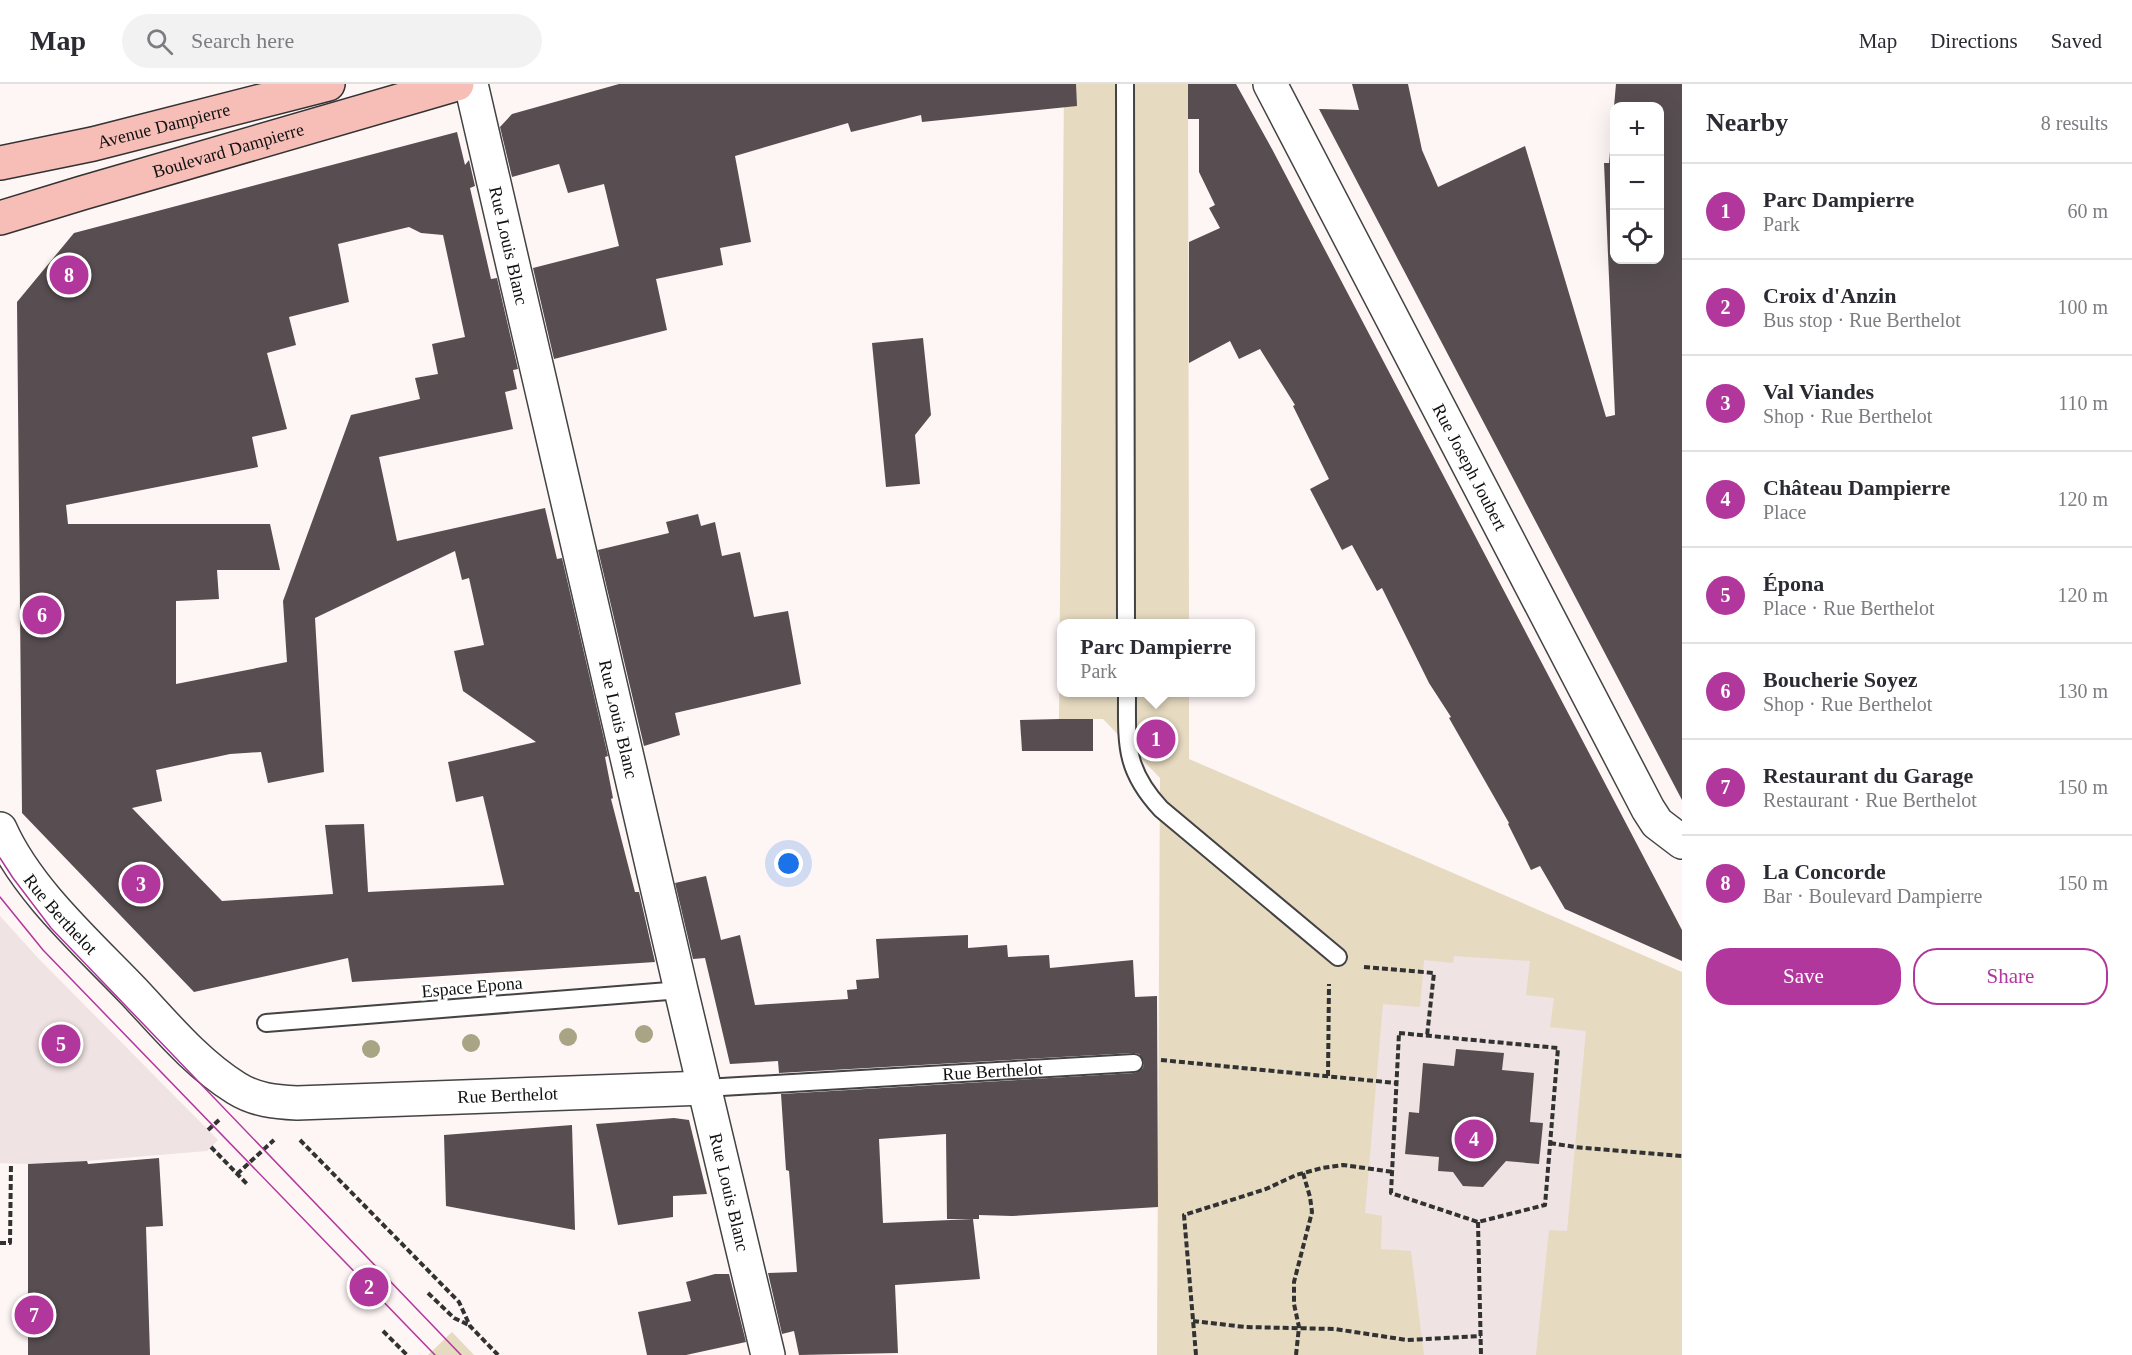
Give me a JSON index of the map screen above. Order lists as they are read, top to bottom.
{
  "streets": {
    "main road": ["Avenue Dampierre", "Boulevard Dampierre"],
    "street": ["Rue Louis Blanc", "Rue Joseph Joubert", "Rue Berthelot"],
    "lane": ["Espace Epona"]
  },
  "crossings": [
    ["Rue Louis Blanc", "Rue Berthelot"],
    ["Rue Louis Blanc", "Espace Epona"]
  ],
  "page": {
    "header": "Map",
    "search": "Search here",
    "nav": ["Map", "Directions", "Saved"],
    "heading": ["Nearby", "8 results"],
    "map_buttons": ["+", "−"],
    "list": [
      {
        "mark": "1",
        "name": "Parc Dampierre",
        "note": "Park",
        "value": "60 m"
      },
      {
        "mark": "2",
        "name": "Croix d'Anzin",
        "note": "Bus stop · Rue Berthelot",
        "value": "100 m"
      },
      {
        "mark": "3",
        "name": "Val Viandes",
        "note": "Shop · Rue Berthelot",
        "value": "110 m"
      },
      {
        "mark": "4",
        "name": "Château Dampierre",
        "note": "Place",
        "value": "120 m"
      },
      {
        "mark": "5",
        "name": "Épona",
        "note": "Place · Rue Berthelot",
        "value": "120 m"
      },
      {
        "mark": "6",
        "name": "Boucherie Soyez",
        "note": "Shop · Rue Berthelot",
        "value": "130 m"
      },
      {
        "mark": "7",
        "name": "Restaurant du Garage",
        "note": "Restaurant · Rue Berthelot",
        "value": "150 m"
      },
      {
        "mark": "8",
        "name": "La Concorde",
        "note": "Bar · Boulevard Dampierre",
        "value": "150 m"
      }
    ],
    "pins": [
      "8",
      "6",
      "1",
      "3",
      "5",
      "4",
      "2",
      "7"
    ],
    "popup": ["Parc Dampierre", "Park"],
    "buttons": ["Save", "Share"]
  }
}
